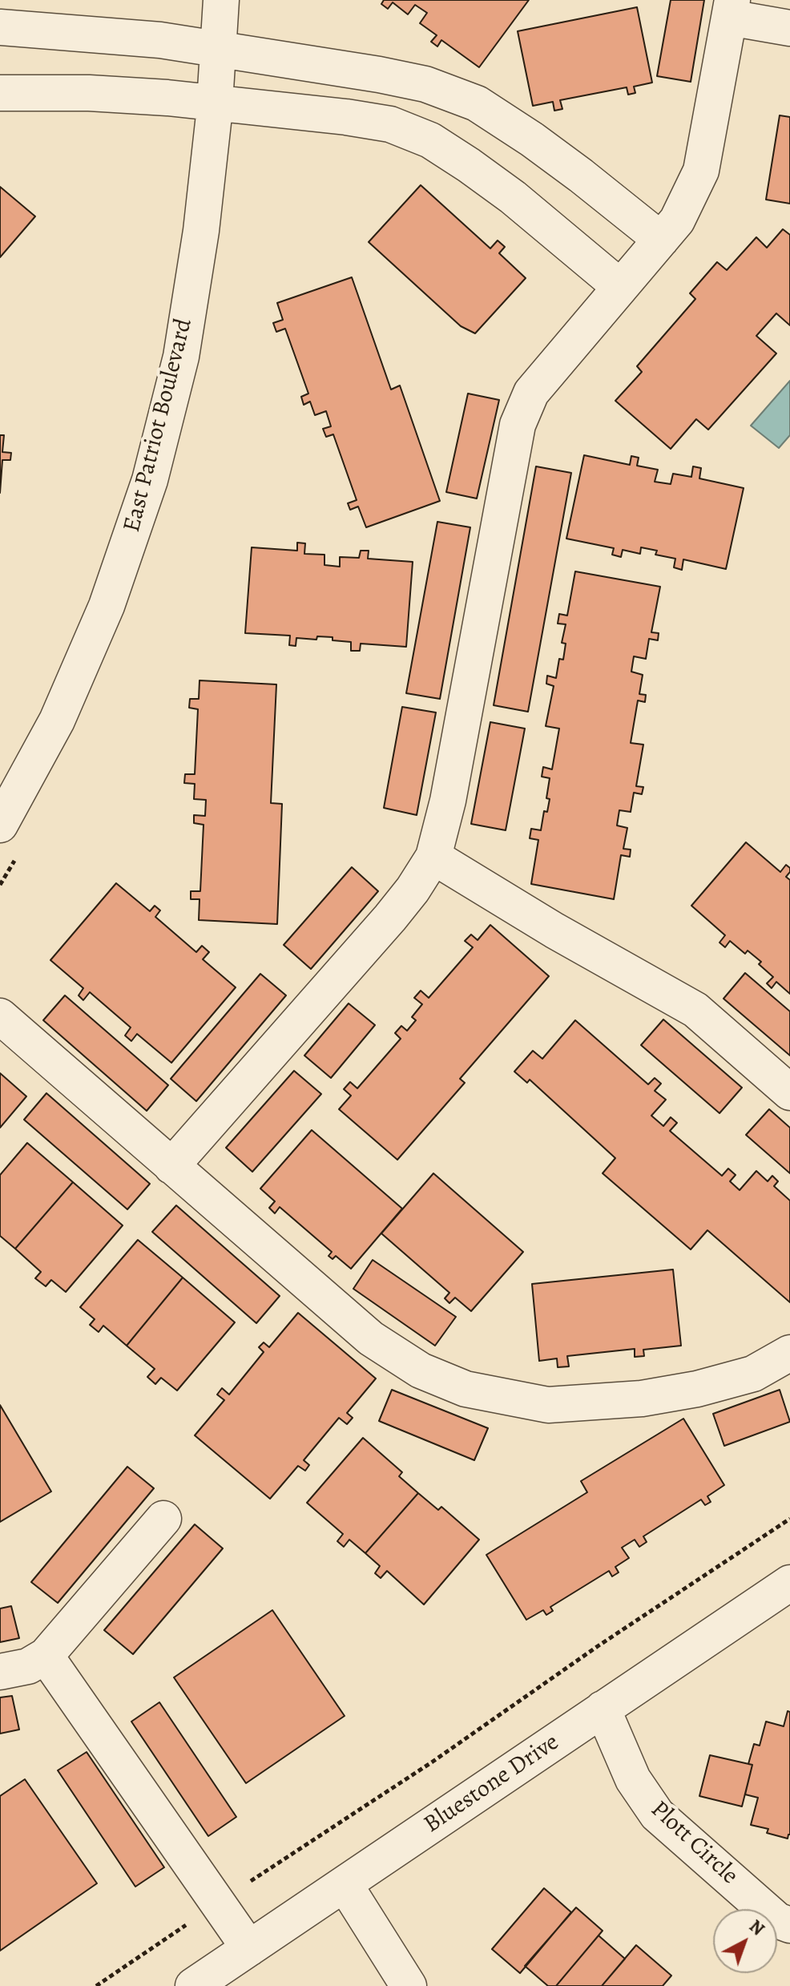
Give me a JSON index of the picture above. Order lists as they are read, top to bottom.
{
  "streets": {
    "street": ["East Patriot Boulevard", "Bluestone Drive", "Plott Circle"]
  },
  "crossings": [
    ["Bluestone Drive", "Plott Circle"]
  ],
  "north": "top right"
}
